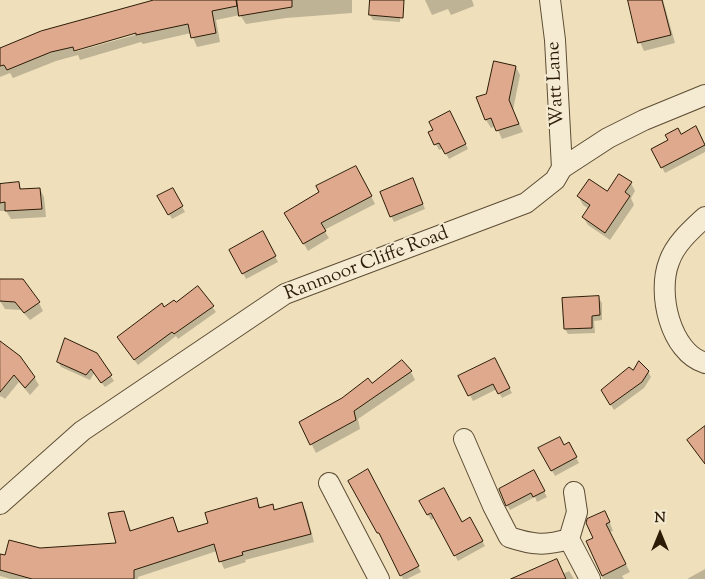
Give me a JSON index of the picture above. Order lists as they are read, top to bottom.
{
  "streets": {
    "street": ["Watt Lane", "Ranmoor Cliffe Road"]
  },
  "crossings": [
    ["Watt Lane", "Ranmoor Cliffe Road"]
  ],
  "north": "top"
}
